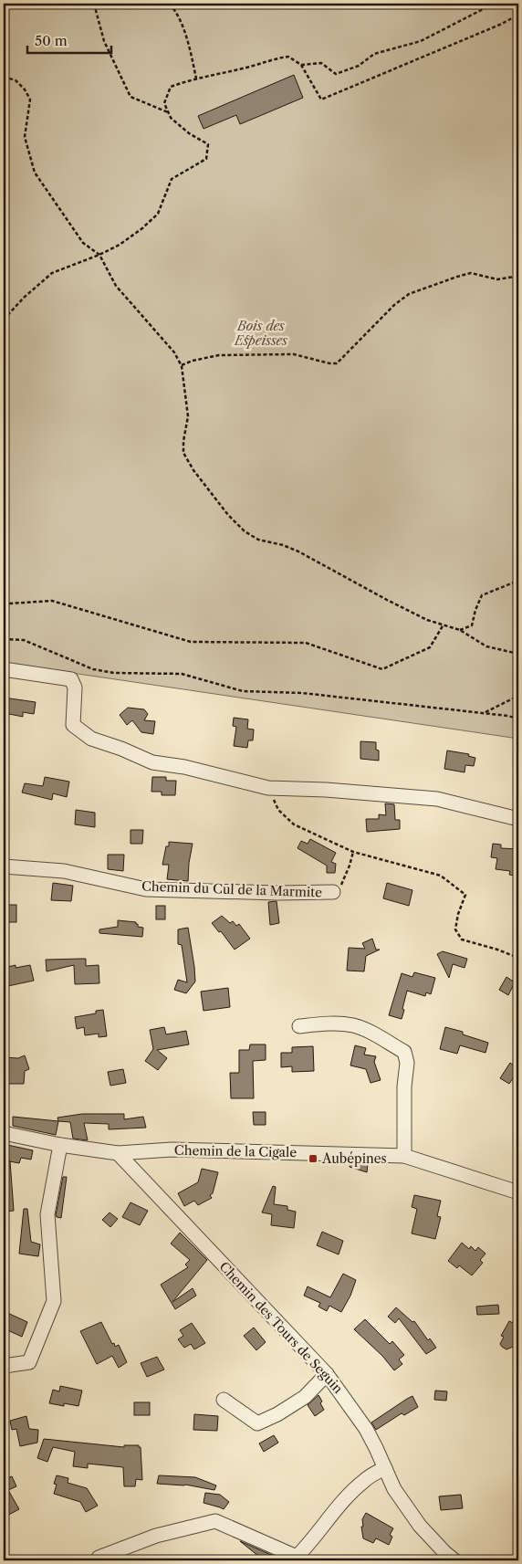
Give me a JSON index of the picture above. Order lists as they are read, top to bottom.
{
  "streets": {
    "street": ["Chemin du Cul de la Marmite", "Chemin de la Cigale", "Chemin des Tours de Seguin"]
  },
  "crossings": [
    ["Chemin de la Cigale", "Chemin des Tours de Seguin"]
  ],
  "parks": ["Bois des Espeisses"],
  "places": {
    "transit": ["Aubépines"]
  },
  "scale_bar": "50 m"
}
